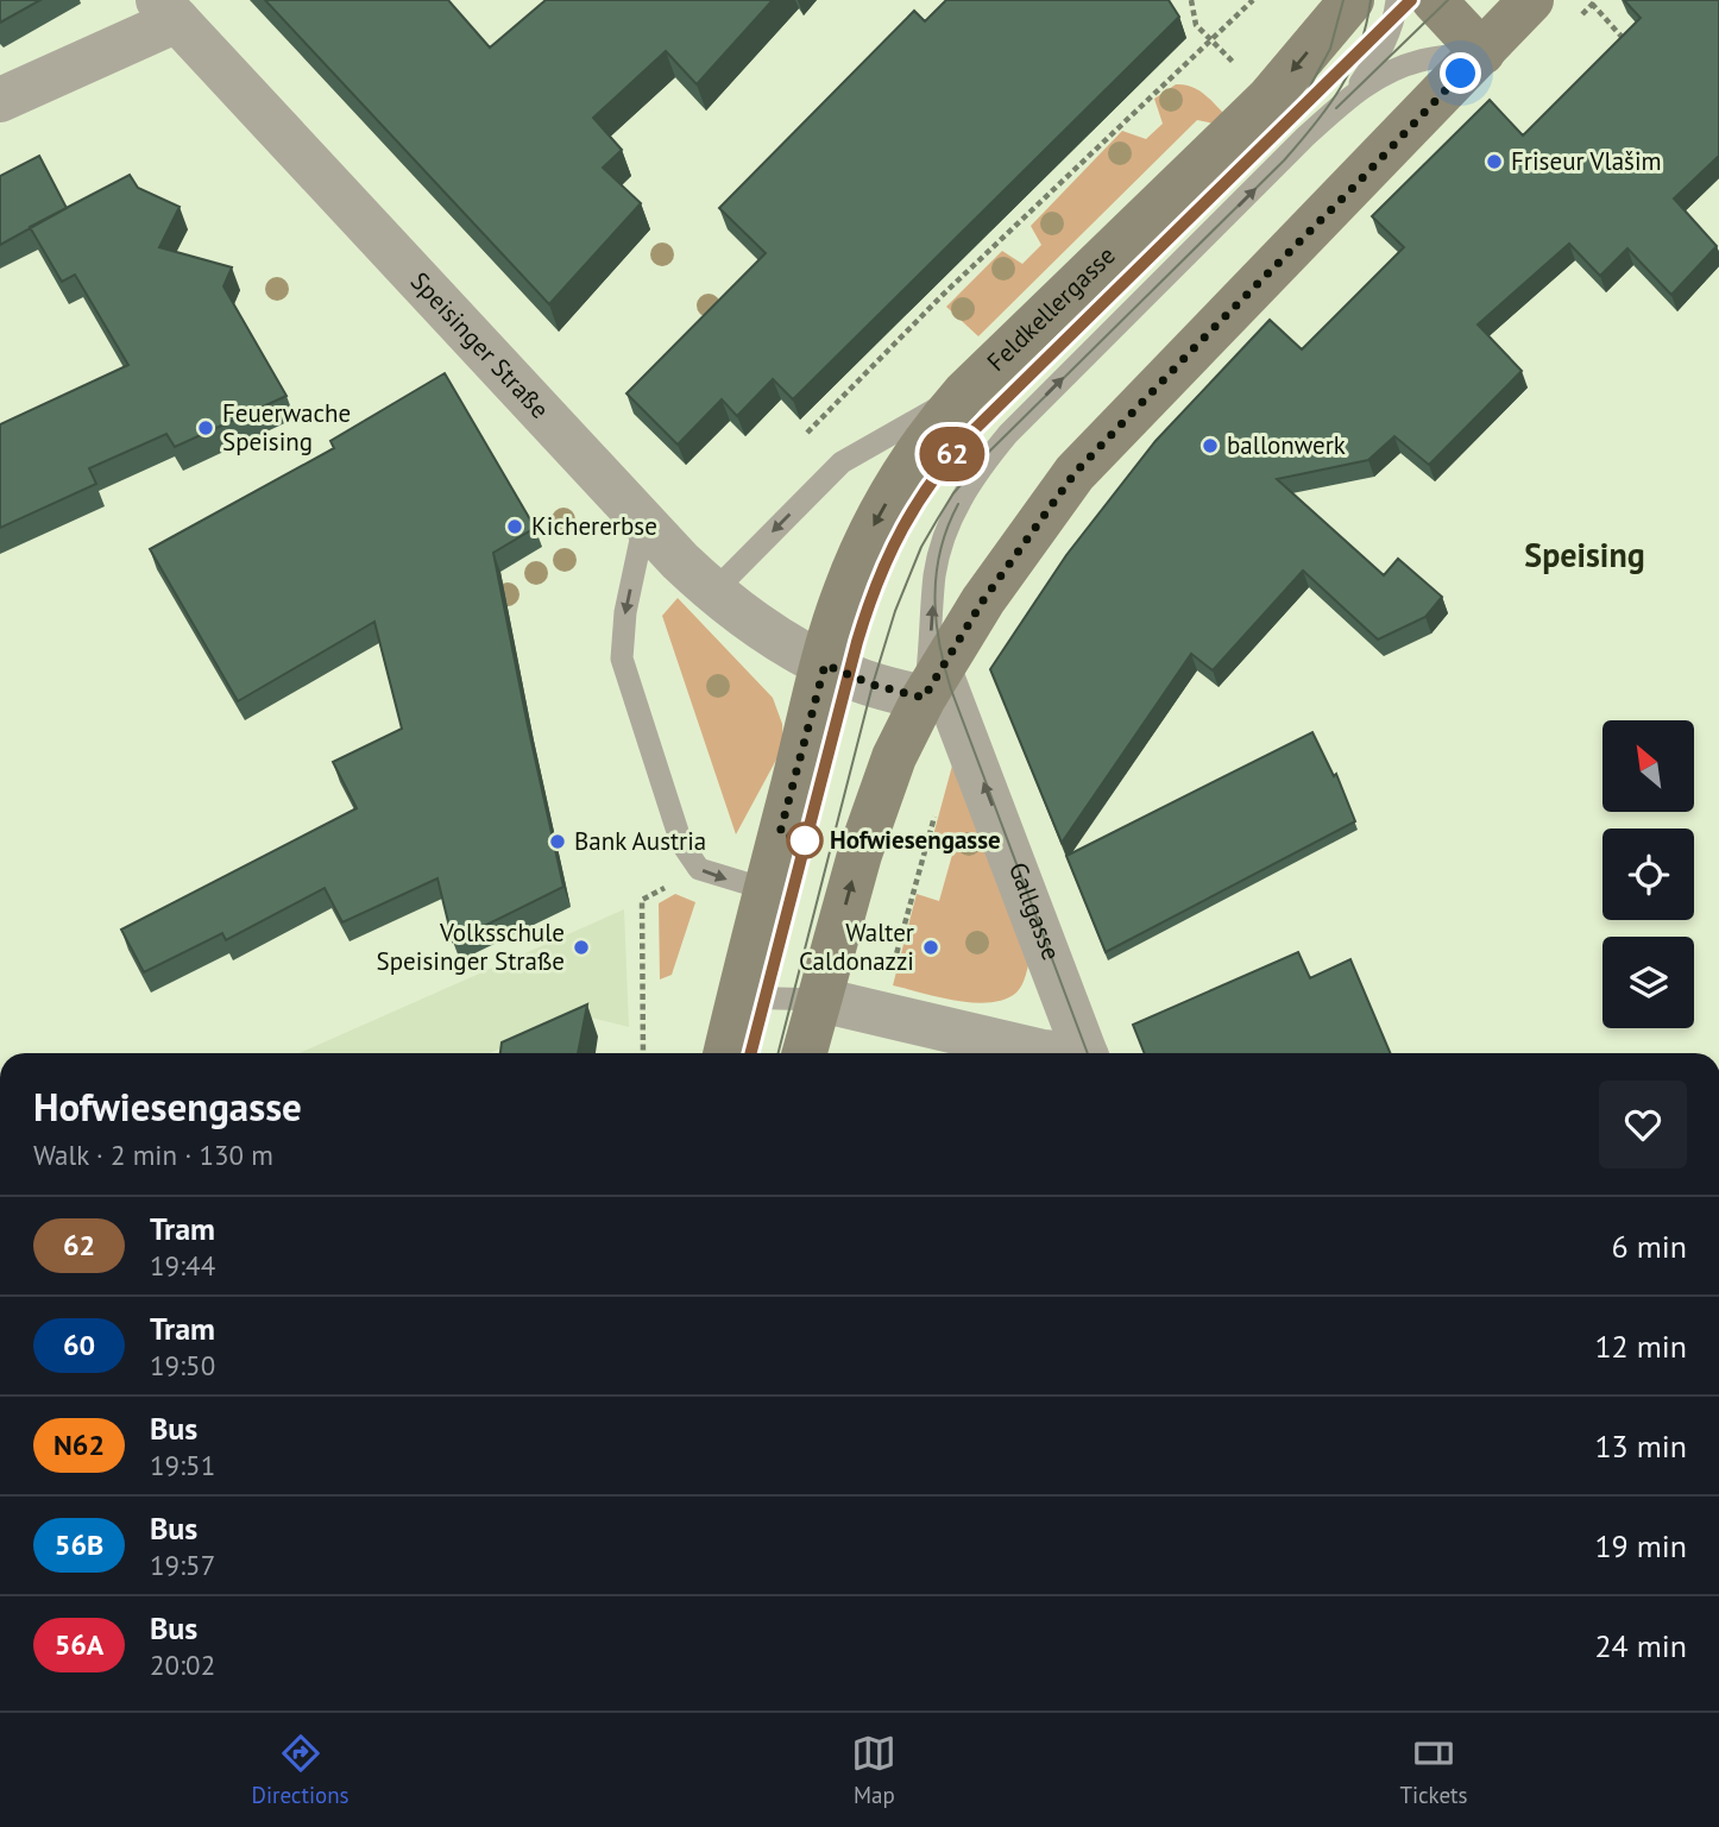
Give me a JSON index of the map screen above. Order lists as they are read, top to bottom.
{
  "streets": {
    "main road": ["Feldkellergasse"],
    "street": ["Speisinger Straße", "Gallgasse"]
  },
  "crossings": [
    ["Feldkellergasse", "Speisinger Straße"],
    ["Speisinger Straße", "Gallgasse"]
  ],
  "one_way": ["Gallgasse"],
  "districts": ["Speising"],
  "places": [
    "Friseur Vlašim",
    "Feuerwache Speising",
    "ballonwerk",
    "Kichererbse",
    "Hofwiesengasse",
    "Bank Austria",
    "Volksschule Speisinger Straße",
    "Walter Caldonazzi"
  ],
  "lines": ["tram line 62"],
  "north": "top left",
  "page": {
    "on_map": "62",
    "heading": ["Hofwiesengasse", "Walk · 2 min · 130 m"],
    "list": [
      {
        "mark": "62",
        "name": "Tram",
        "note": "19:44",
        "value": "6 min"
      },
      {
        "mark": "60",
        "name": "Tram",
        "note": "19:50",
        "value": "12 min"
      },
      {
        "mark": "N62",
        "name": "Bus",
        "note": "19:51",
        "value": "13 min"
      },
      {
        "mark": "56B",
        "name": "Bus",
        "note": "19:57",
        "value": "19 min"
      },
      {
        "mark": "56A",
        "name": "Bus",
        "note": "20:02",
        "value": "24 min"
      }
    ],
    "tabs": ["Directions", "Map", "Tickets"]
  }
}
